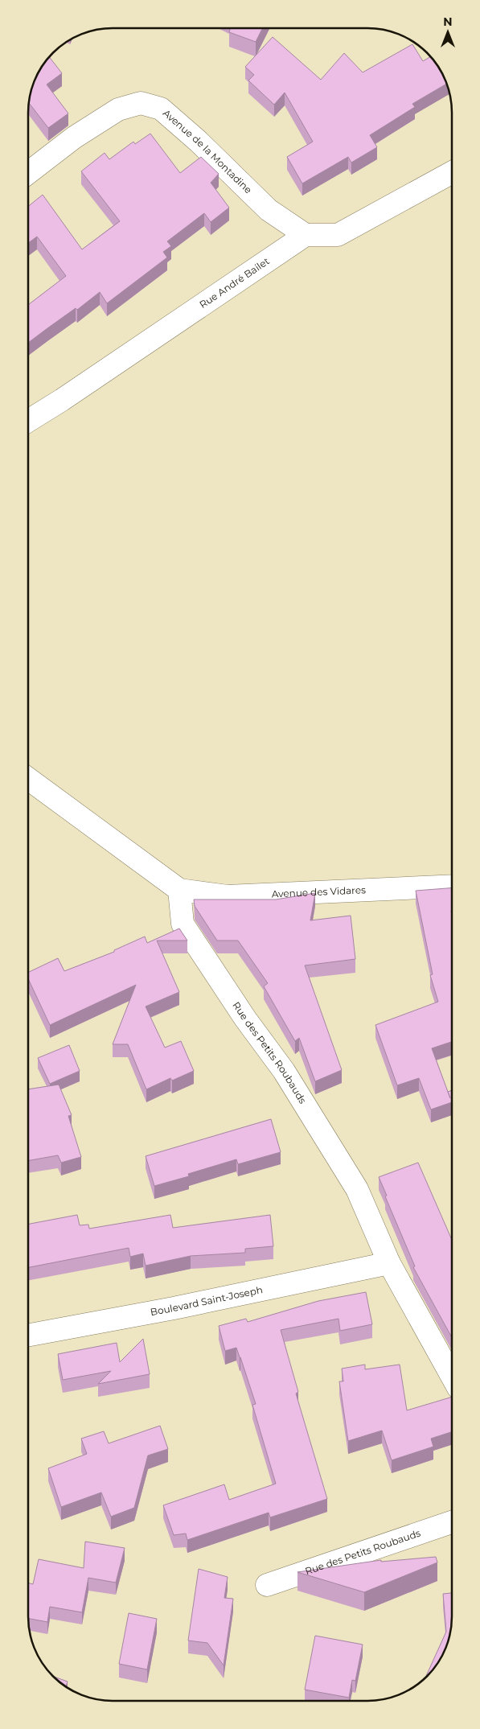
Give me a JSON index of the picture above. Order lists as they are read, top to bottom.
{
  "streets": {
    "street": [
      "Avenue de la Montadine",
      "Rue André Bailet",
      "Avenue des Vidares",
      "Rue des Petits Roubauds",
      "Boulevard Saint-Joseph"
    ]
  },
  "crossings": [
    ["Avenue de la Montadine", "Rue André Bailet"],
    ["Avenue des Vidares", "Rue des Petits Roubauds"],
    ["Rue des Petits Roubauds", "Boulevard Saint-Joseph"]
  ],
  "north": "top"
}
